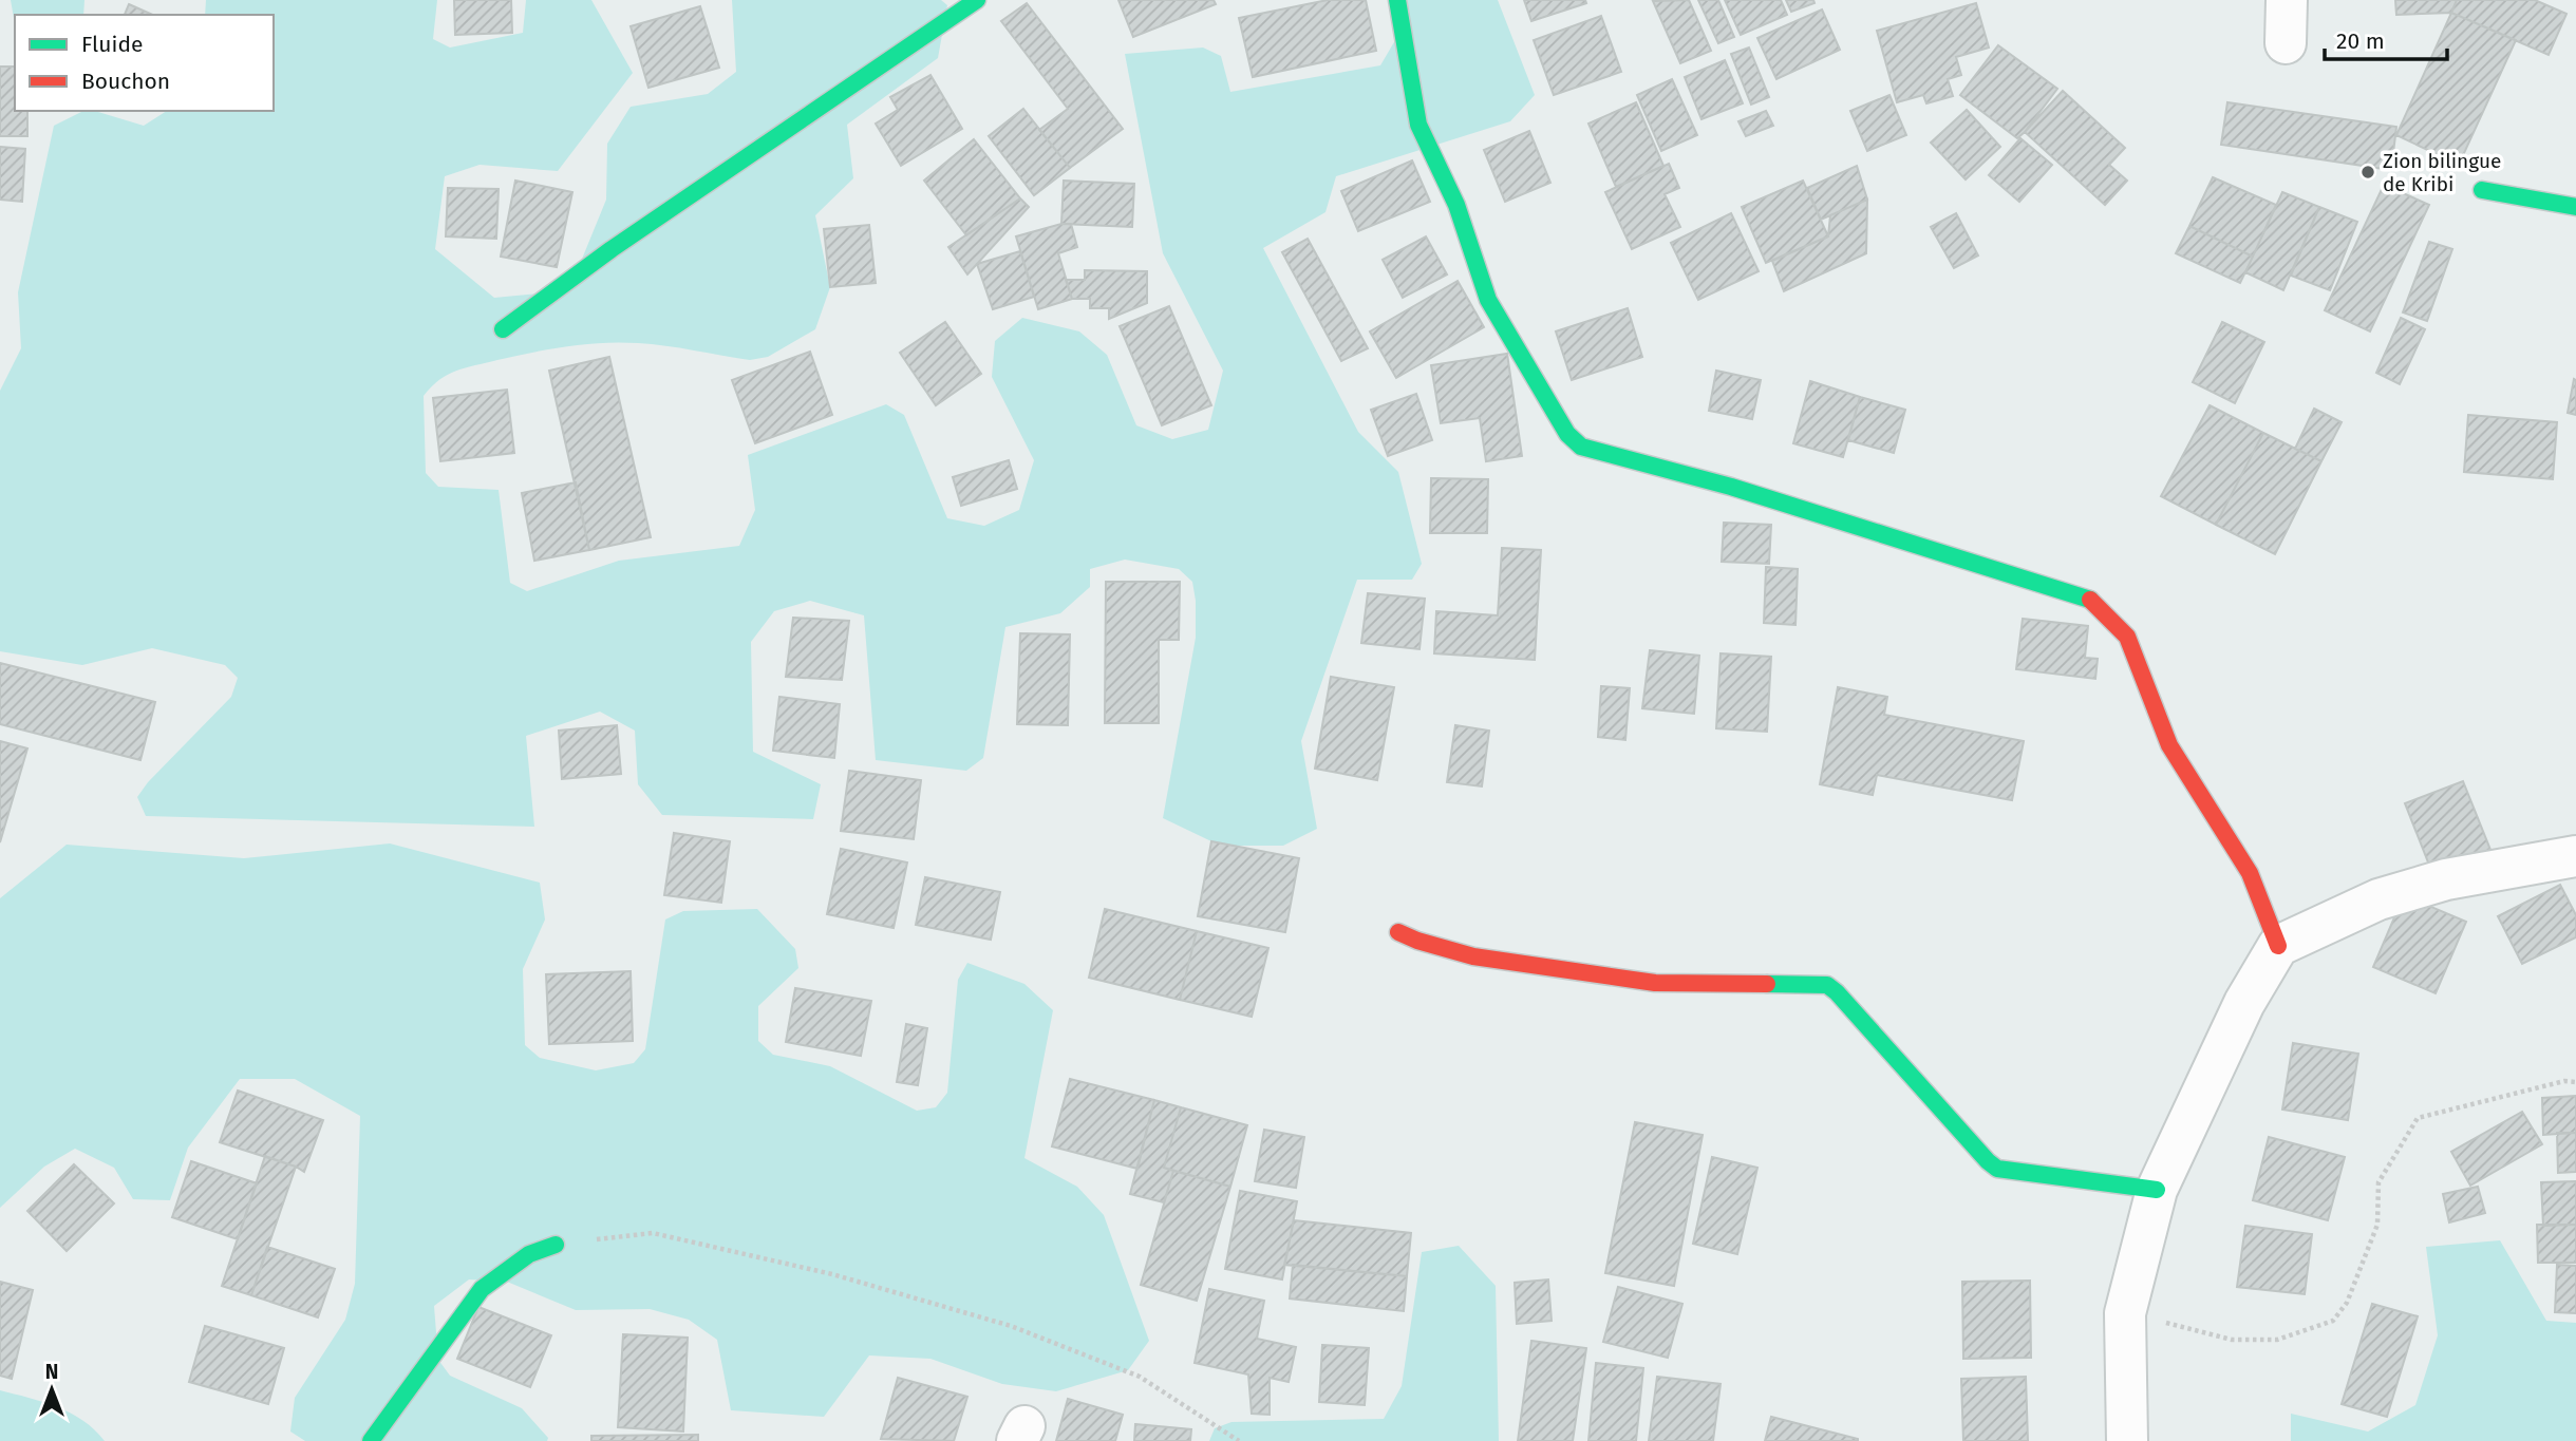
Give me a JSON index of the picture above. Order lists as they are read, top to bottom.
{
  "places": ["Zion bilingue de Kribi"],
  "legend": ["Fluide", "Bouchon"],
  "scale_bar": "20 m",
  "north": "top"
}
